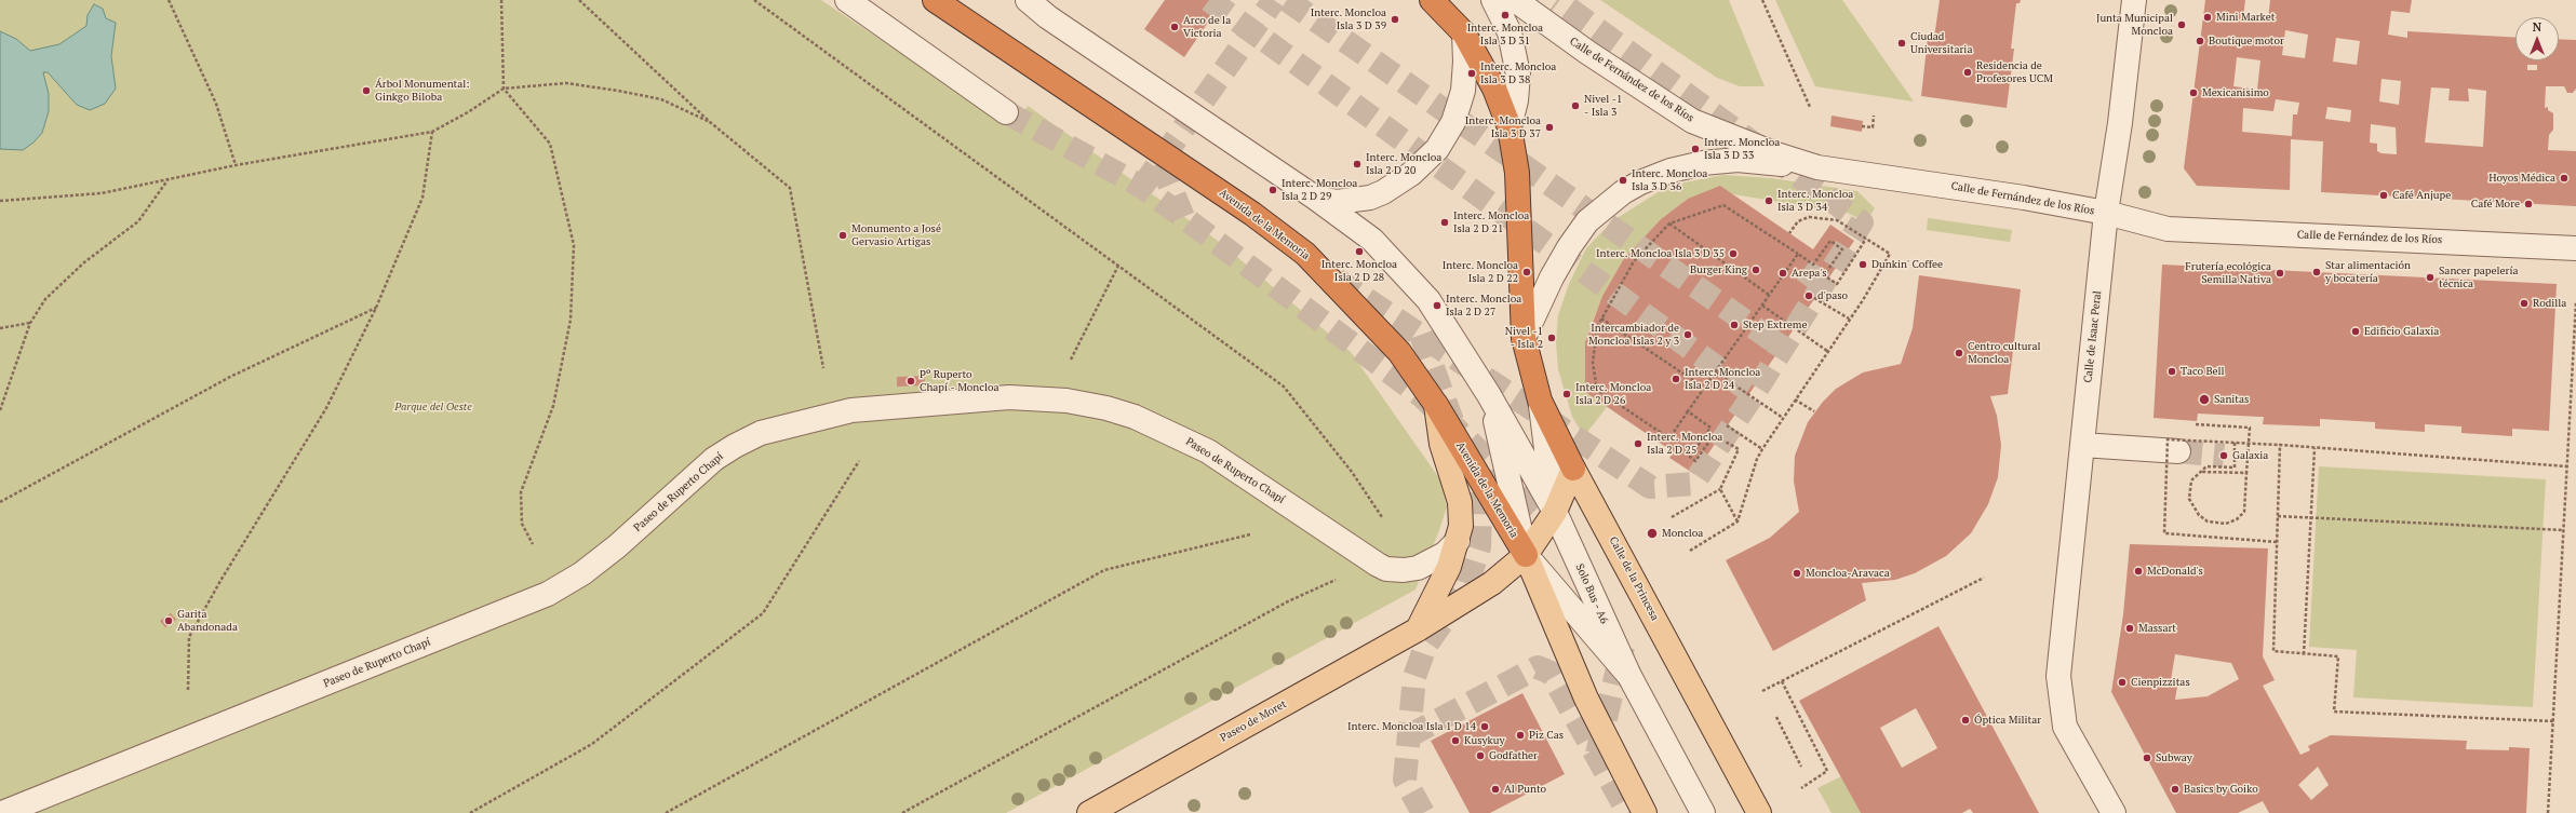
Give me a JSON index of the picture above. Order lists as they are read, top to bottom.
{
  "streets": {
    "highway": ["Avenida de la Memoria", "Calle de la Princesa"],
    "main road": ["Paseo de Moret"],
    "street": [
      "Calle de Fernández de los Ríos",
      "Calle de Isaac Peral",
      "Paseo de Ruperto Chapí",
      "Solo Bus - A6"
    ]
  },
  "crossings": [
    ["Calle de Fernández de los Ríos", "Calle de Isaac Peral"],
    ["Avenida de la Memoria", "Paseo de Moret"],
    ["Calle de la Princesa", "Paseo de Moret"],
    ["Solo Bus - A6", "Paseo de Moret"]
  ],
  "parks": ["Parque del Oeste"],
  "places": [
    "Interc. Moncloa Isla 3 D 31",
    "Mini Market",
    "Interc. Moncloa Isla 3 D 39",
    "Junta Municipal Moncloa",
    "Arco de la Victoria",
    "Boutique motor",
    "Ciudad Universitaria",
    "Residencia de Profesores UCM",
    "Interc. Moncloa Isla 3 D 38",
    "Árbol Monumental: Ginkgo Biloba",
    "Mexicanisimo",
    "Nivel -1 - Isla 3",
    "Interc. Moncloa Isla 3 D 37",
    "Interc. Moncloa Isla 3 D 33",
    "Interc. Moncloa Isla 2 D 20",
    "Hoyos Médica",
    "Interc. Moncloa Isla 3 D 36",
    "Interc. Moncloa Isla 2 D 29",
    "Café Anjupe",
    "Interc. Moncloa Isla 3 D 34",
    "Café More",
    "Interc. Moncloa Isla 2 D 21",
    "Monumento a José Gervasio Artigas",
    "Interc. Moncloa Isla 2 D 28",
    "Interc. Moncloa Isla 3 D 35",
    "Dunkin' Coffee",
    "Burger King",
    "Interc. Moncloa Isla 2 D 22",
    "Star alimentación y bocatería",
    "Arepa's",
    "Frutería ecológica Semilla Nativa",
    "Sancer papelería técnica",
    "d'paso",
    "Rodilla",
    "Interc. Moncloa Isla 2 D 27",
    "Step Extreme",
    "Edificio Galaxia",
    "Intercambiador de Moncloa Islas 2 y 3",
    "Nivel -1 - Isla 2",
    "Centro cultural Moncloa",
    "Taco Bell",
    "Interc. Moncloa Isla 2 D 24",
    "Pº Ruperto Chapí - Moncloa",
    "Interc. Moncloa Isla 2 D 26",
    "Sanitas",
    "Interc. Moncloa Isla 2 D 25",
    "Galaxia",
    "Moncloa",
    "McDonald's",
    "Moncloa-Aravaca",
    "Garita Abandonada",
    "Massart",
    "Cienpizzitas",
    "Óptica Militar",
    "Interc. Moncloa Isla 1 D 14",
    "Piz Cas",
    "Kusykuy",
    "Godfather",
    "Subway",
    "Al Punto",
    "Basics by Goiko"
  ],
  "north": "top"
}
